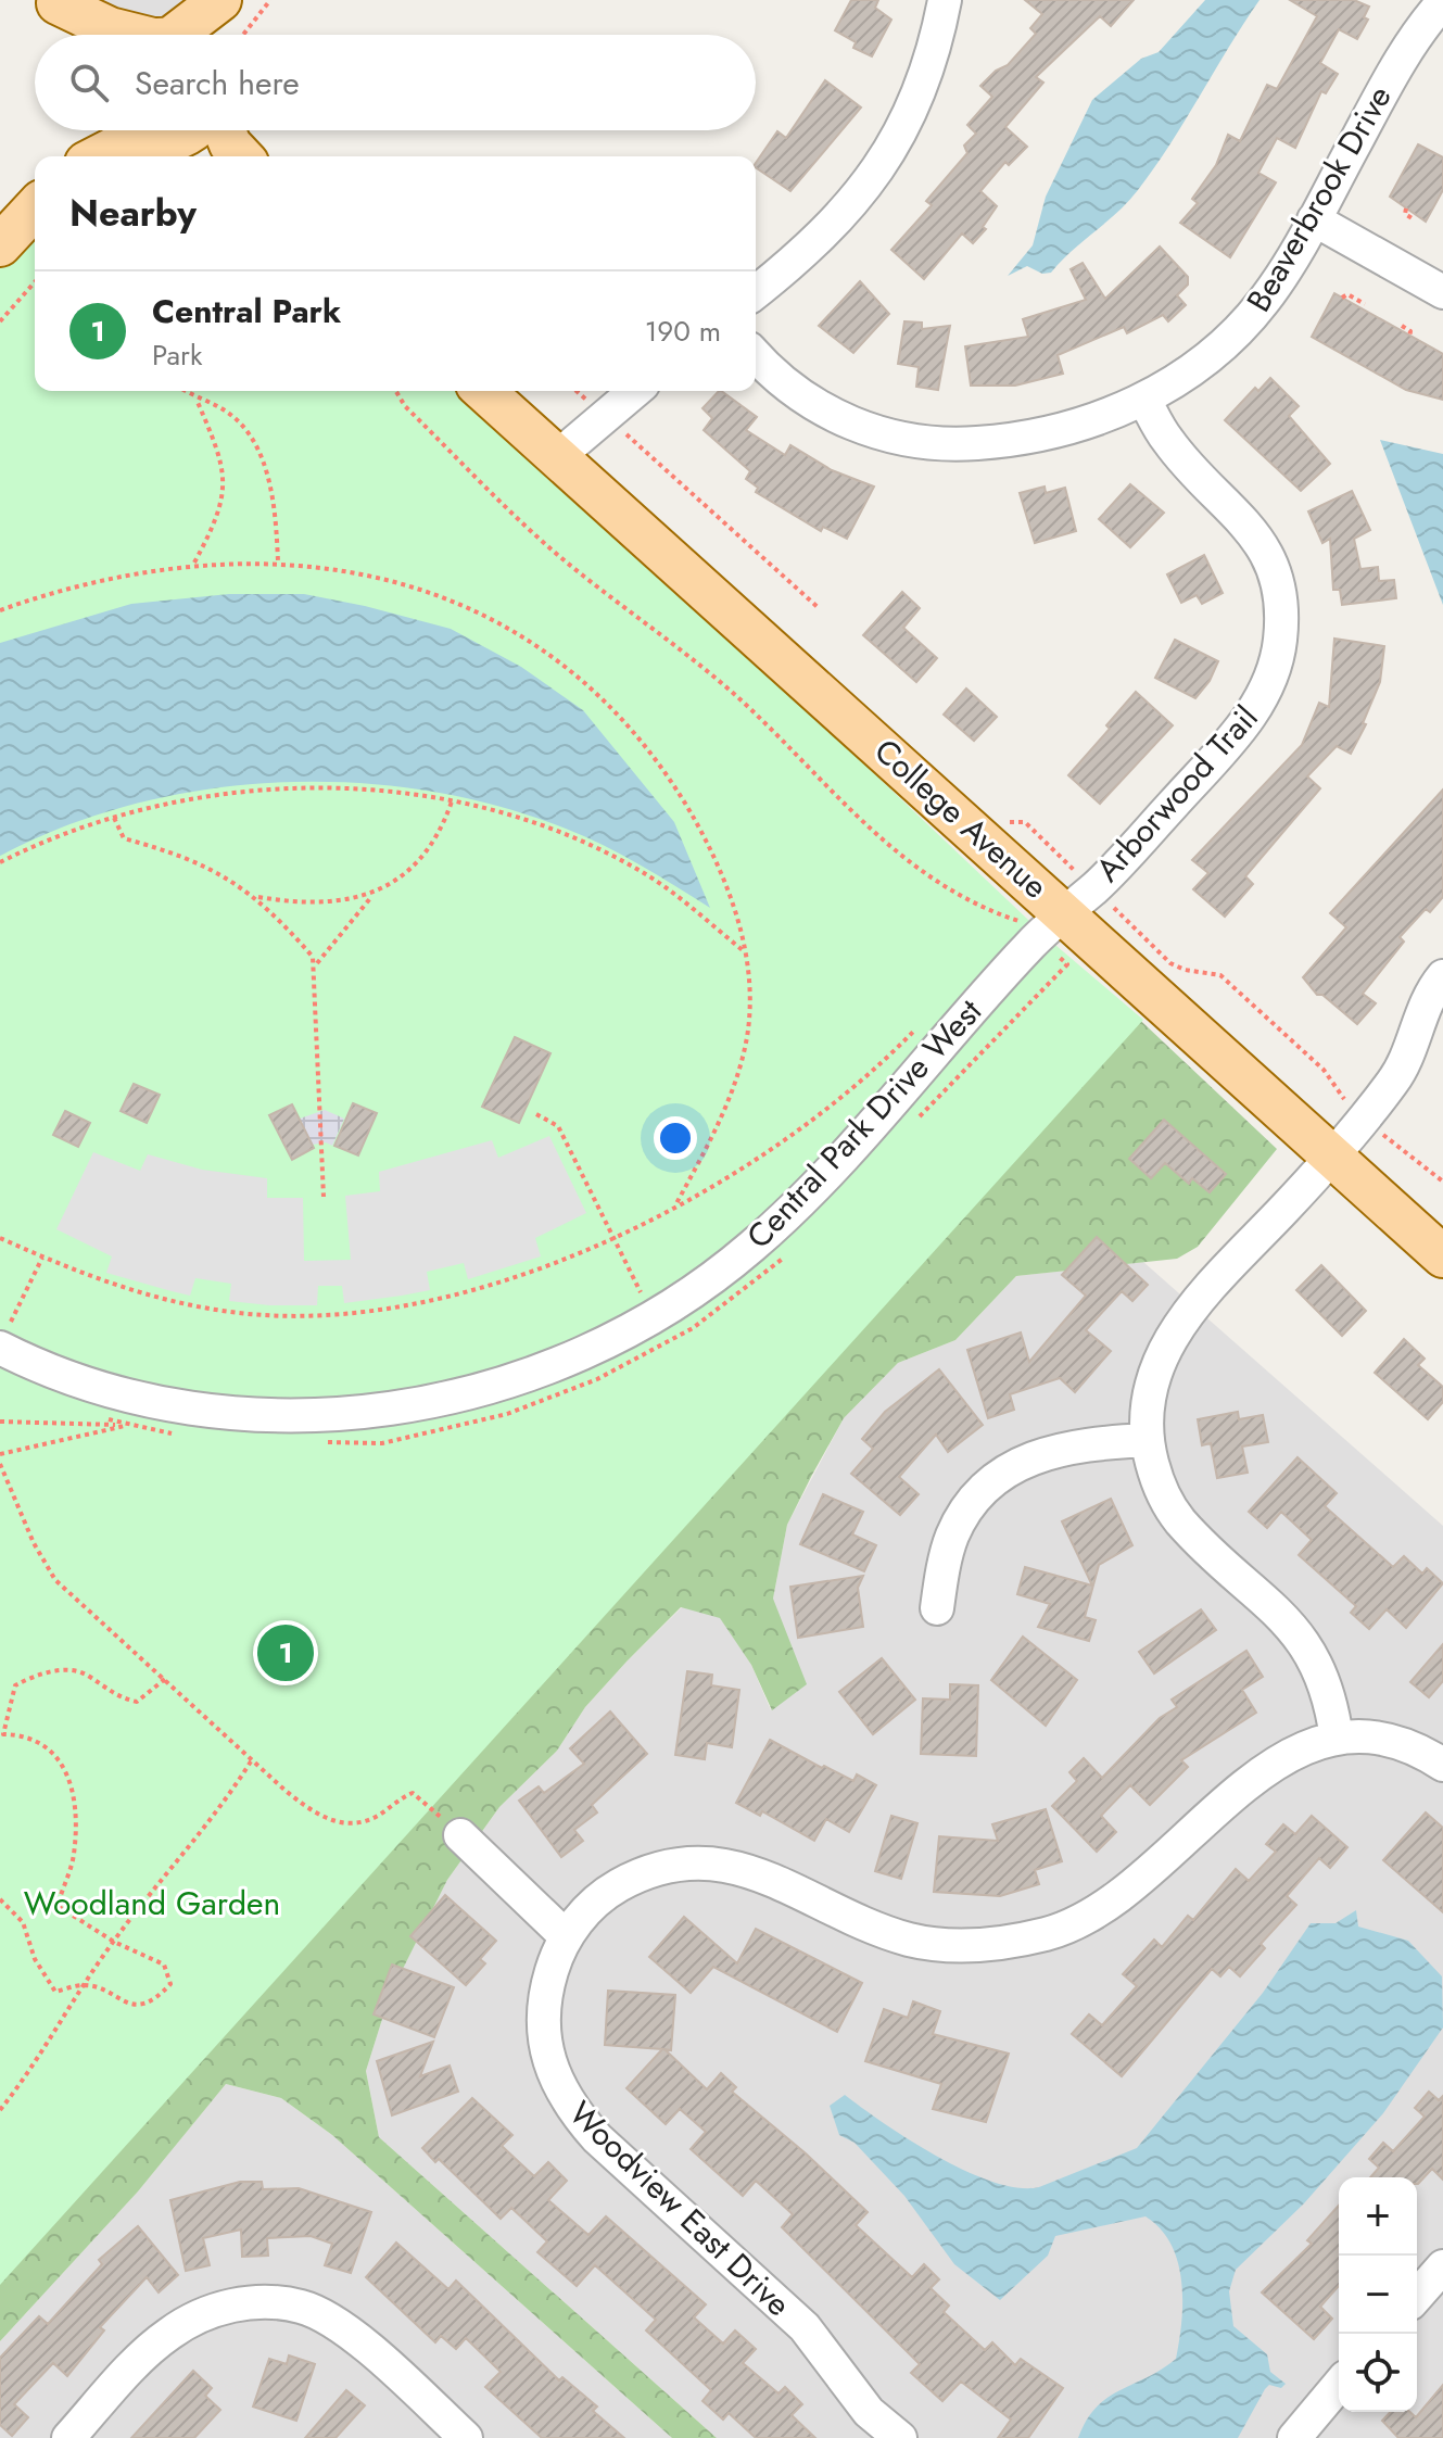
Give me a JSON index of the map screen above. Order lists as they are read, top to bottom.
{
  "streets": {
    "main road": ["College Avenue"],
    "street": [
      "Beaverbrook Drive",
      "Arborwood Trail",
      "Central Park Drive West",
      "Woodview East Drive"
    ]
  },
  "crossings": [
    ["Beaverbrook Drive", "Arborwood Trail"],
    ["Arborwood Trail", "College Avenue"],
    ["Arborwood Trail", "Central Park Drive West"],
    ["College Avenue", "Central Park Drive West"]
  ],
  "parks": ["Woodland Garden"],
  "page": {
    "search": "Search here",
    "heading": "Nearby",
    "list": [
      {
        "mark": "1",
        "name": "Central Park",
        "note": "Park",
        "value": "190 m"
      }
    ],
    "pins": "1",
    "map_buttons": ["+", "−"]
  }
}
